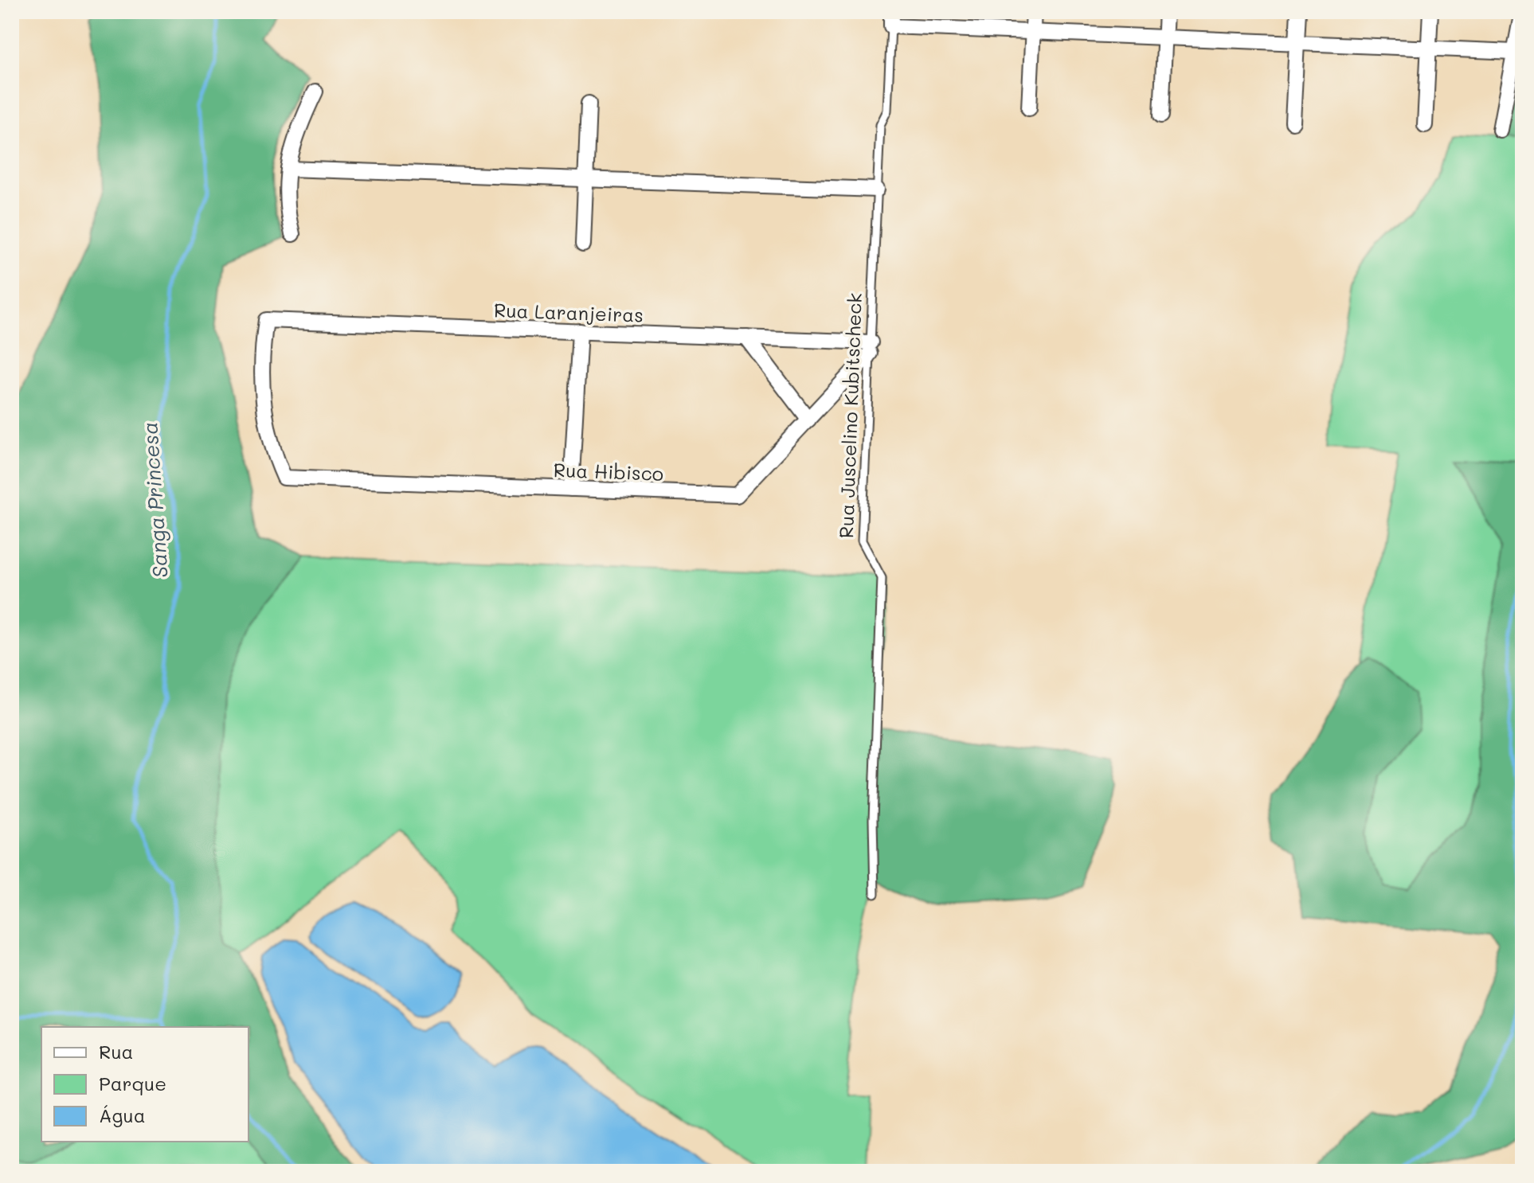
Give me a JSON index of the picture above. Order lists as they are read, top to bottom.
{
  "streets": {
    "street": ["Rua Laranjeiras", "Rua Juscelino Kubitscheck", "Rua Hibisco"]
  },
  "crossings": [
    ["Rua Laranjeiras", "Rua Juscelino Kubitscheck"],
    ["Rua Laranjeiras", "Rua Hibisco"],
    ["Rua Juscelino Kubitscheck", "Rua Hibisco"]
  ],
  "water": ["Sanga Princesa"],
  "legend": ["Rua", "Parque", "Água"]
}
